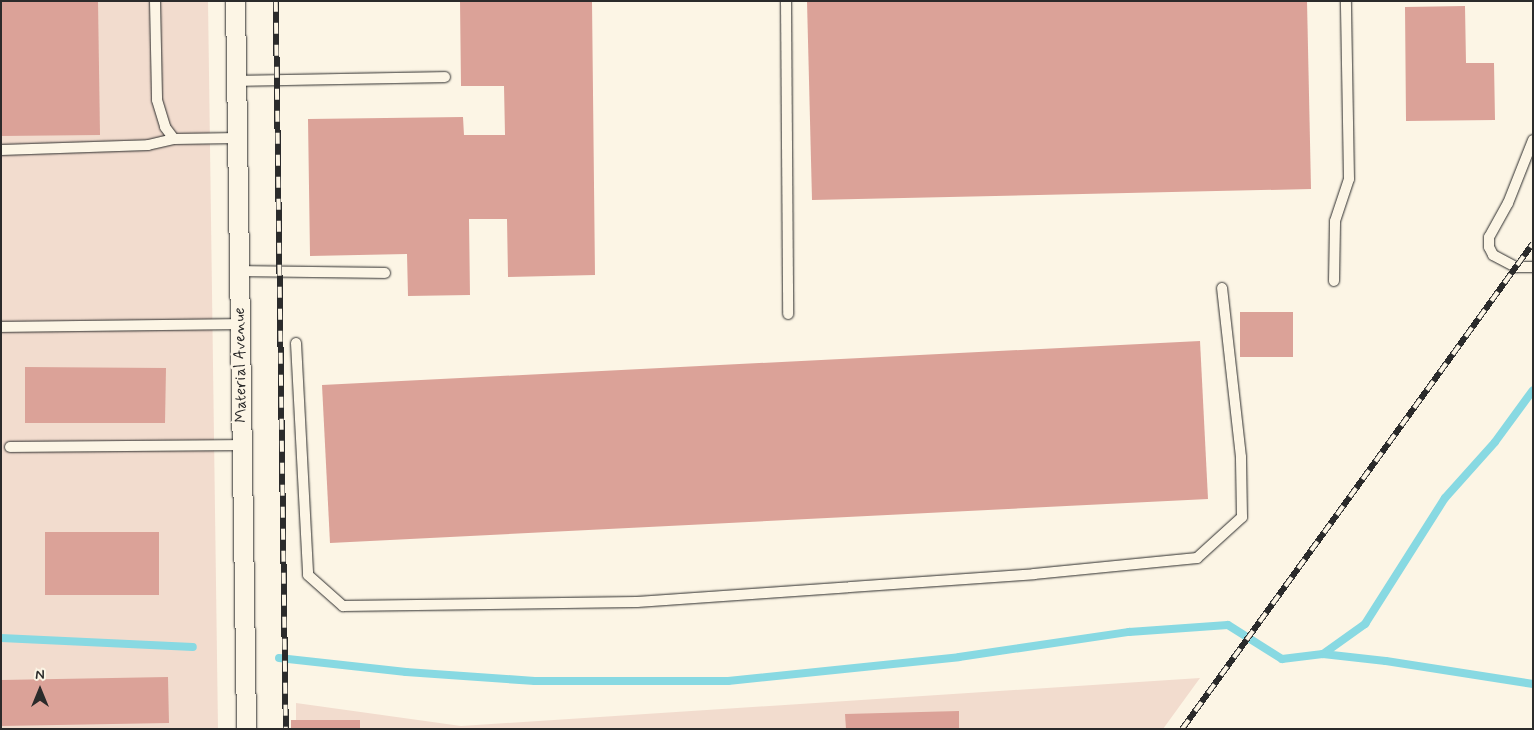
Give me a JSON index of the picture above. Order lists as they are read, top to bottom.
{
  "streets": {
    "street": ["Material Avenue"]
  },
  "north": "top"
}
